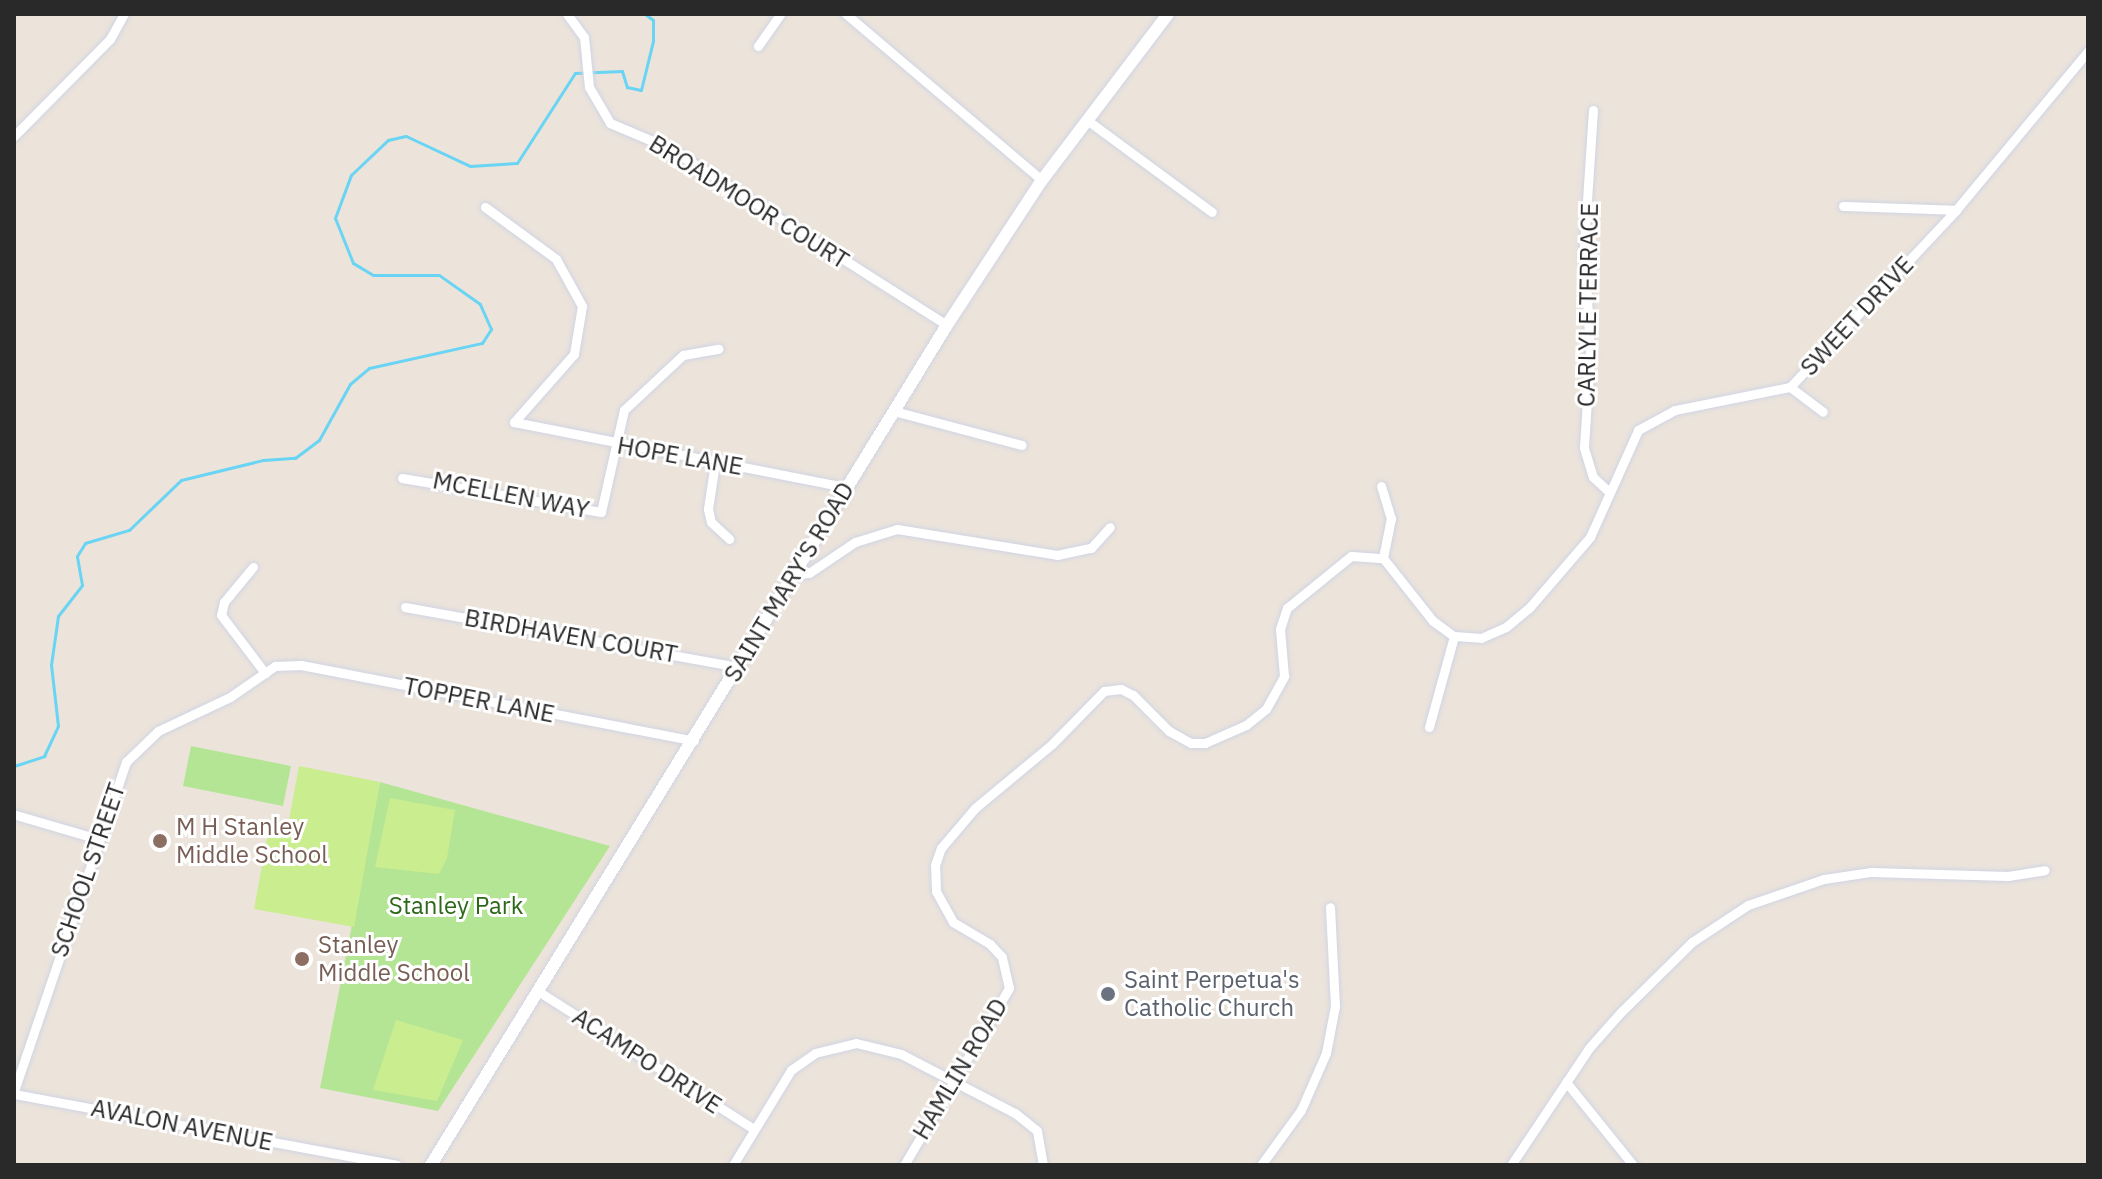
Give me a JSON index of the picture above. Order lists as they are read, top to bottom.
{
  "streets": {
    "street": [
      "BROADMOOR COURT",
      "CARLYLE TERRACE",
      "SWEET DRIVE",
      "HOPE LANE",
      "MCELLEN WAY",
      "SAINT MARY'S ROAD",
      "BIRDHAVEN COURT",
      "TOPPER LANE",
      "SCHOOL STREET",
      "ACAMPO DRIVE",
      "HAMLIN ROAD",
      "AVALON AVENUE"
    ]
  },
  "crossings": [
    ["BROADMOOR COURT", "SAINT MARY'S ROAD"],
    ["CARLYLE TERRACE", "SWEET DRIVE"],
    ["HOPE LANE", "MCELLEN WAY"],
    ["HOPE LANE", "SAINT MARY'S ROAD"],
    ["SAINT MARY'S ROAD", "BIRDHAVEN COURT"],
    ["SAINT MARY'S ROAD", "TOPPER LANE"],
    ["SAINT MARY'S ROAD", "ACAMPO DRIVE"],
    ["TOPPER LANE", "SCHOOL STREET"],
    ["SCHOOL STREET", "AVALON AVENUE"]
  ],
  "parks": ["Stanley Park"],
  "places": ["M H Stanley Middle School", "Stanley Middle School", "Saint Perpetua's Catholic Church"]
}
